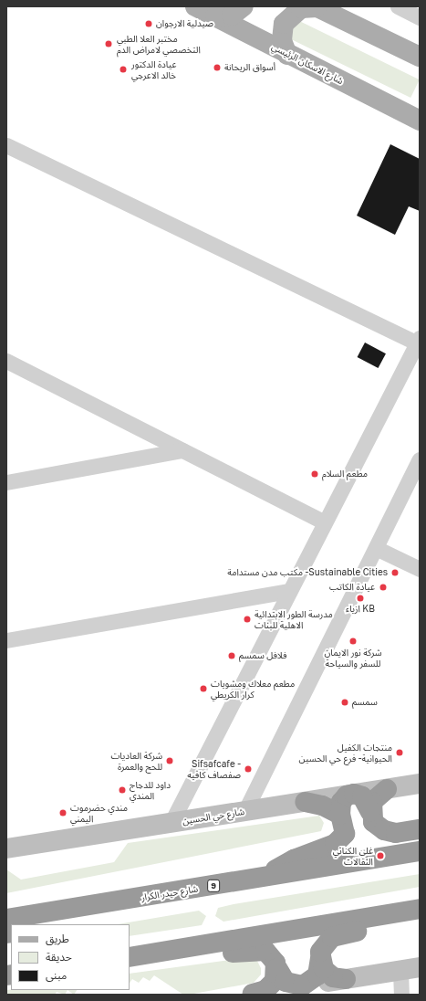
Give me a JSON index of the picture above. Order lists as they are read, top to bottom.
{
  "streets": {
    "highway": ["9", "شارع حيدر الكرار"],
    "main road": ["شارع الاسكان الرئيسي", "شارع حي الحسين"]
  },
  "places": [
    "صيدلية الارجوان",
    "مختبر العلا الطبي التخصصي لامراض الدم",
    "أسواق الريحانة",
    "عيادة الدكتور خالد الاعرجي",
    "مطعم السلام",
    "مكتب مدن مستدامة -Sustainable Cities",
    "عيادة الكاتب",
    "ازياء KB",
    "مدرسة الطور الابتدائية الاهلية للبنات",
    "شركة نور الايمان للسفر والسياحة",
    "فلافل سمسم",
    "مطعم معلاك ومشويات كرار الكريطي",
    "سمسم",
    "منتجات الكفيل الحيوانية- فرع حي الحسين",
    "شركة العاديات للحج والعمرة",
    "Sifsafcafe - صفصاف كافيه",
    "داود للدجاج المندي",
    "مندي حضرموت اليمني",
    "غلي الكناني النقالات"
  ],
  "legend": ["طريق", "حديقة", "مبنى"]
}
